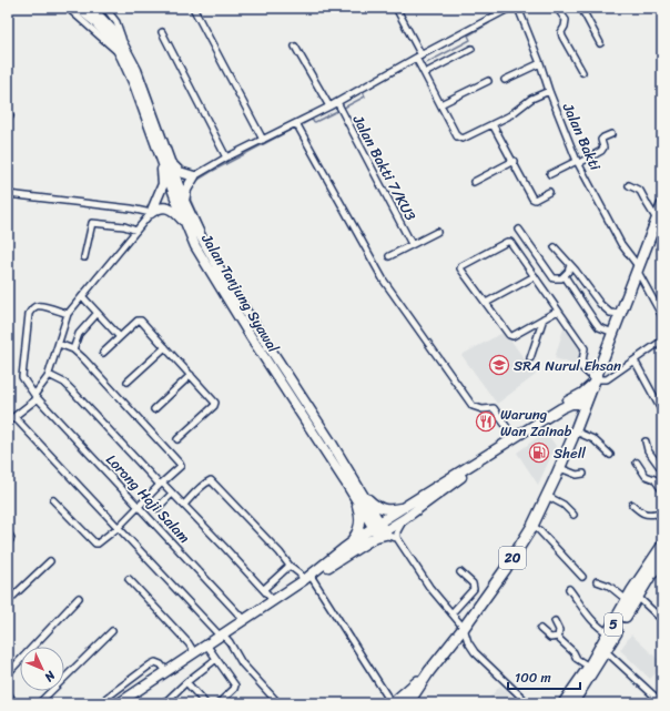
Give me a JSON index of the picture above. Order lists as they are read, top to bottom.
{
  "streets": {
    "highway": ["20", "5"],
    "main road": ["Jalan Tanjung Syawal"],
    "street": ["Jalan Bakti", "Jalan Bakti 7/KU3", "Lorong Haji Salam"]
  },
  "crossings": [
    ["Jalan Bakti", "20"]
  ],
  "places": {
    "school or university": ["SRA Nurul Ehsan"],
    "restaurant": ["Warung Wan Zainab"],
    "fuel station": ["Shell"]
  },
  "scale_bar": "100 m",
  "north": "bottom right"
}
